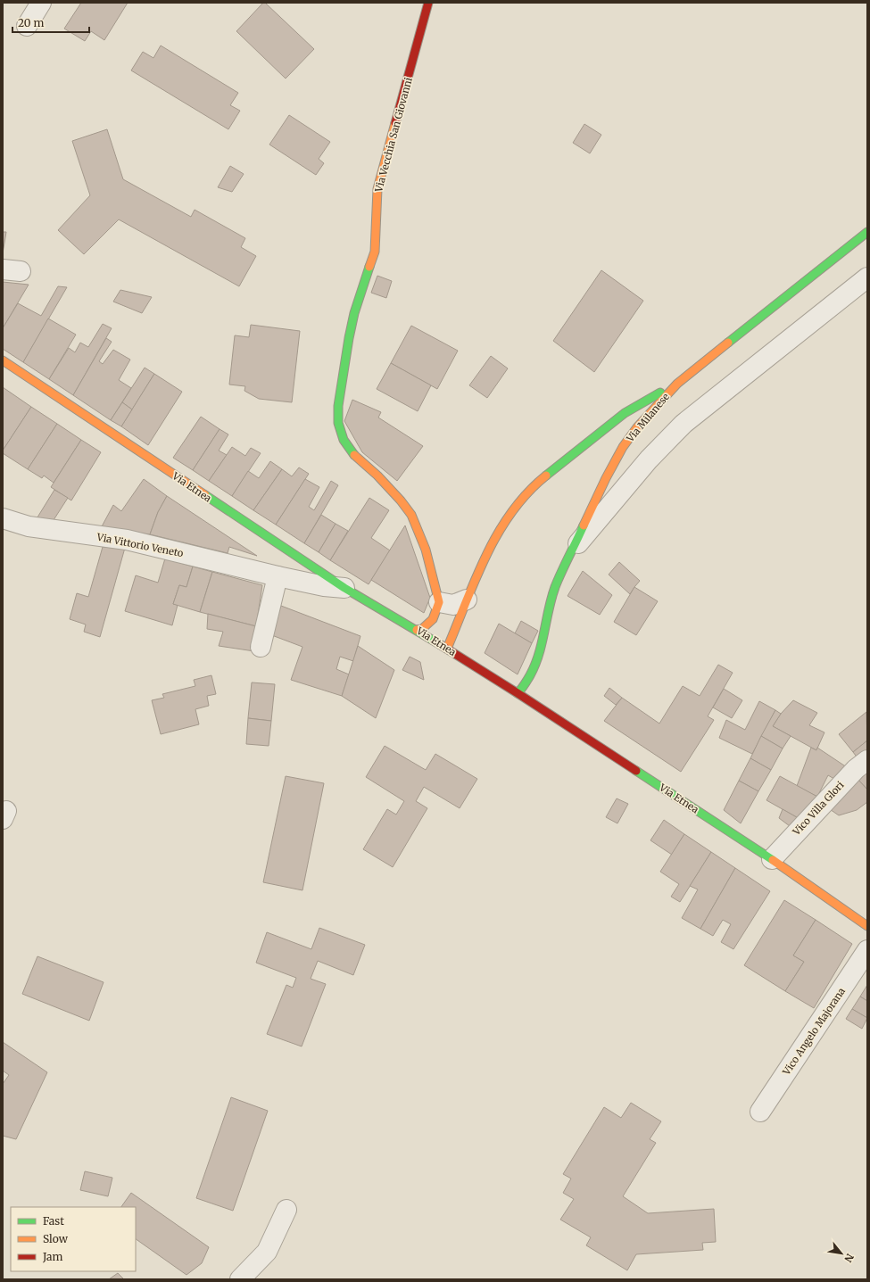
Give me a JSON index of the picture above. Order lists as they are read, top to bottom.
{
  "streets": {
    "street": [
      "Via Vecchia San Giovanni",
      "Via Milanese",
      "Via Etnea",
      "Via Vittorio Veneto",
      "Vico Villa Glori",
      "Vico Angelo Majorana"
    ]
  },
  "crossings": [
    ["Via Milanese", "Via Etnea"],
    ["Via Etnea", "Via Vittorio Veneto"],
    ["Via Etnea", "Vico Villa Glori"]
  ],
  "legend": ["Fast", "Slow", "Jam"],
  "scale_bar": "20 m",
  "north": "bottom right"
}
